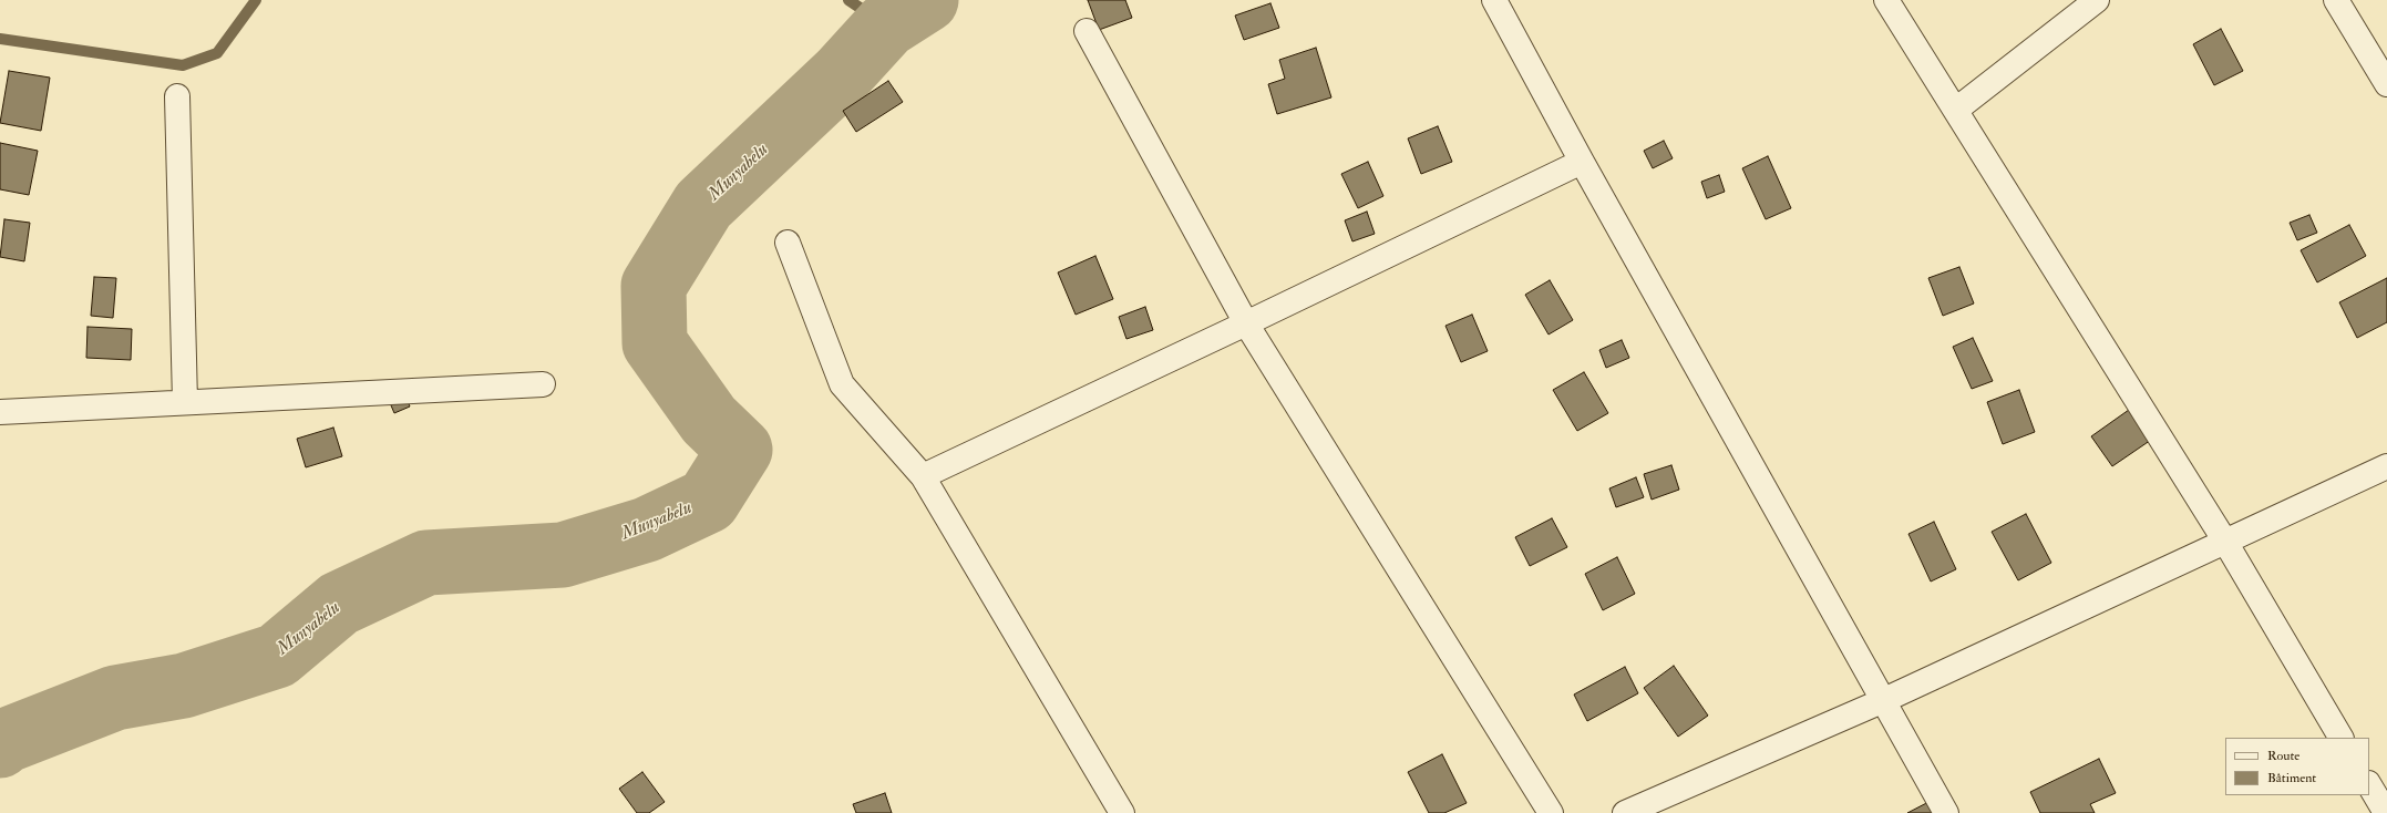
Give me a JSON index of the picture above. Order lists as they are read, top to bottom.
{
  "water": ["Munyabelu"],
  "legend": ["Route", "Bâtiment"]
}
